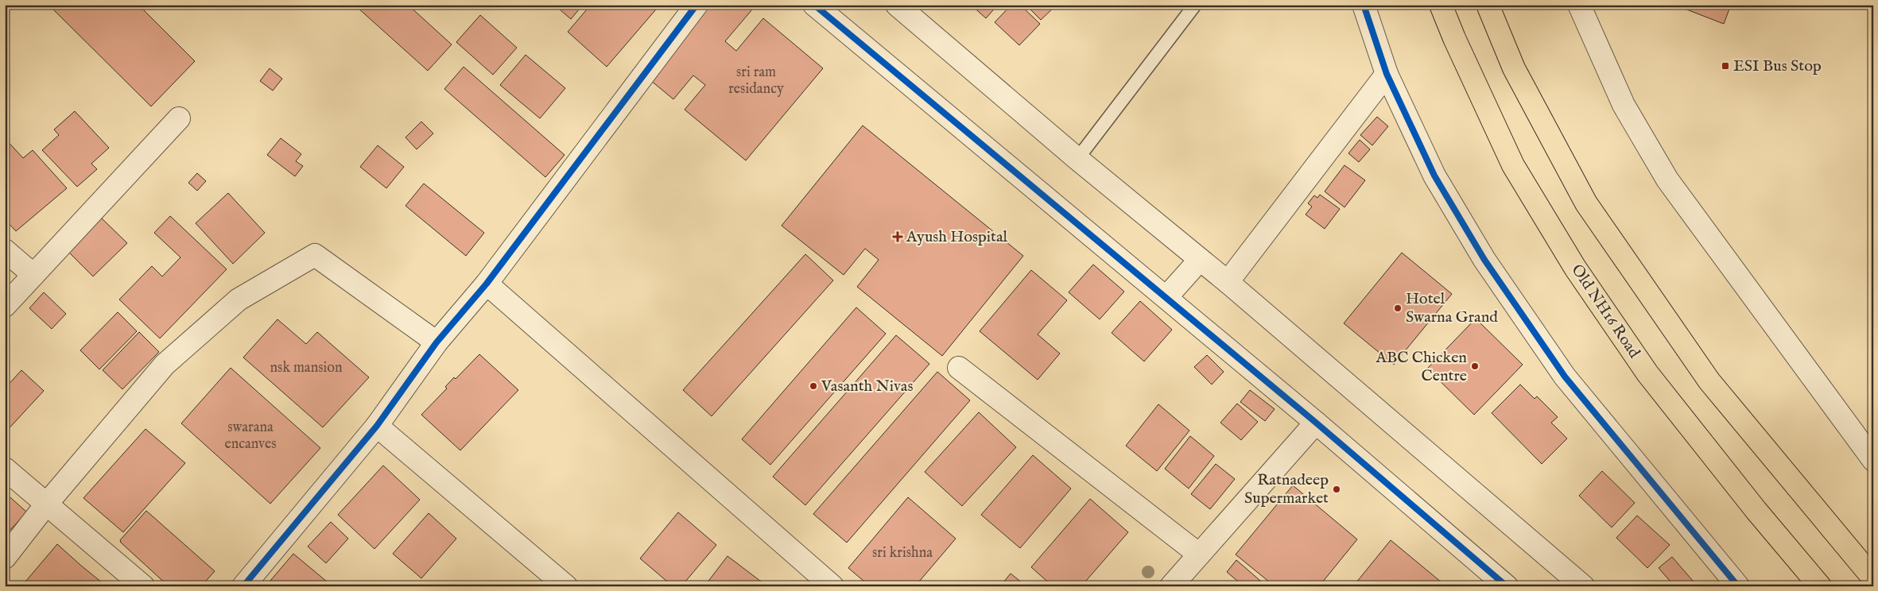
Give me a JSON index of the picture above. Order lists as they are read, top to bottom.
{
  "streets": {
    "main road": ["Old NH16 Road"]
  },
  "places": {
    "transit": ["ESI Bus Stop"],
    "health": ["Ayush Hospital"],
    "other": [
      "Hotel Swarna Grand",
      "ABC Chicken Centre",
      "Vasanth Nivas",
      "Ratnadeep Supermarket"
    ]
  },
  "house_numbers": [
    "sri ram residancy",
    "nsk mansion",
    "swarana encanves",
    "sri krishna"
  ]
}
